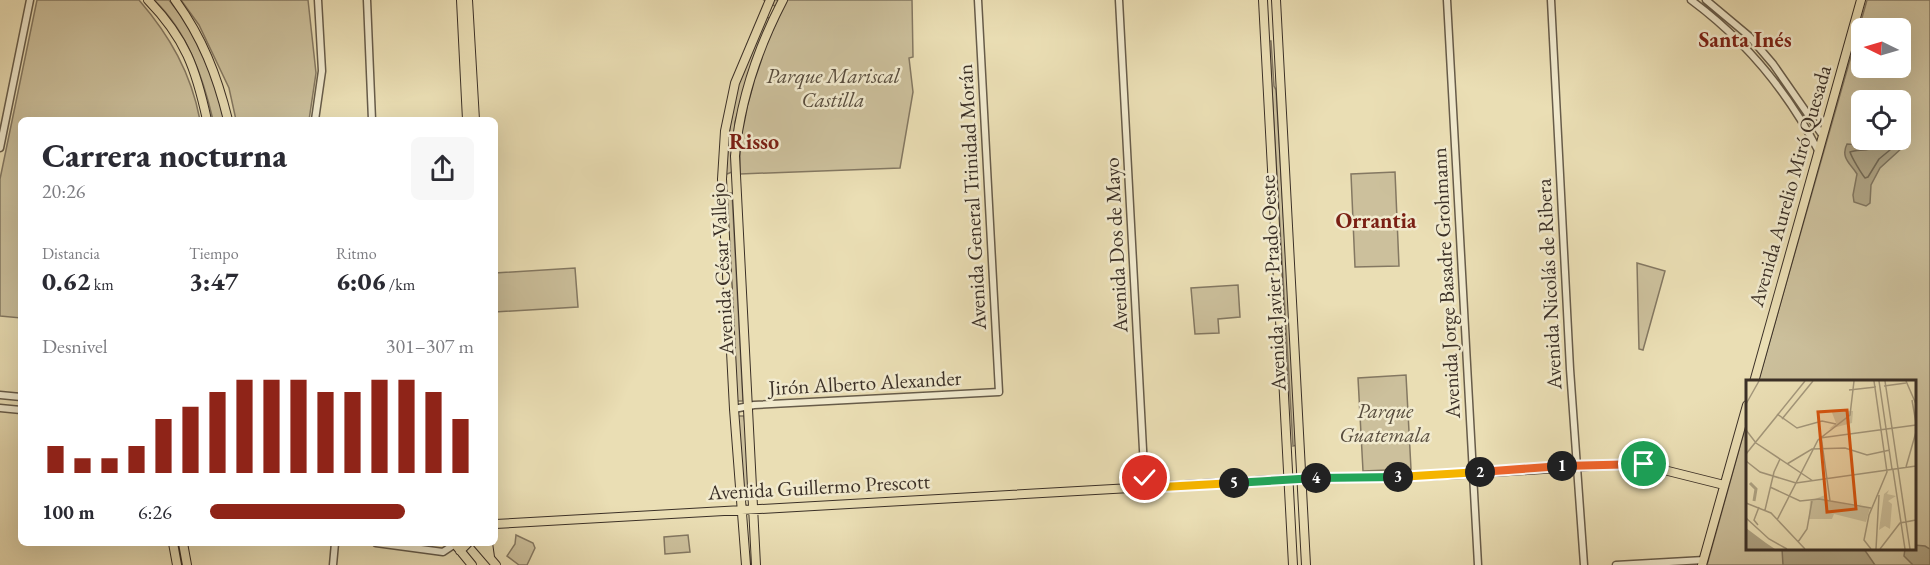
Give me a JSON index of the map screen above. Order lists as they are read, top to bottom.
{
  "streets": {
    "main road": [
      "Avenida Aurelio Miró Quesada",
      "Avenida César Vallejo",
      "Avenida Javier Prado Oeste",
      "Avenida Guillermo Prescott"
    ],
    "street": [
      "Avenida General Trinidad Morán",
      "Avenida Dos de Mayo",
      "Avenida Jorge Basadre Grohmann",
      "Avenida Nicolás de Ribera",
      "Jirón Alberto Alexander"
    ]
  },
  "crossings": [
    ["Avenida General Trinidad Morán", "Jirón Alberto Alexander"],
    ["Avenida Dos de Mayo", "Avenida Guillermo Prescott"],
    ["Avenida César Vallejo", "Jirón Alberto Alexander"],
    ["Avenida César Vallejo", "Avenida Guillermo Prescott"],
    ["Avenida Javier Prado Oeste", "Avenida Guillermo Prescott"],
    ["Avenida Jorge Basadre Grohmann", "Avenida Guillermo Prescott"],
    ["Avenida Nicolás de Ribera", "Avenida Guillermo Prescott"]
  ],
  "districts": ["Santa Inés", "Risso", "Orrantia"],
  "parks": ["Parque Mariscal Castilla", "Parque Guatemala"],
  "north": "left",
  "page": {
    "heading": ["Carrera nocturna", "20:26"],
    "stats": [
      ["Distancia", "0.62 km"],
      ["Tiempo", "3:47"],
      ["Ritmo", "6:06 /km"]
    ],
    "chart": ["Desnivel", "301–307 m"],
    "pins": [
      "1",
      "2",
      "3",
      "4",
      "5"
    ],
    "list": [
      {
        "name": "100 m",
        "note": "6:26"
      }
    ]
  }
}
